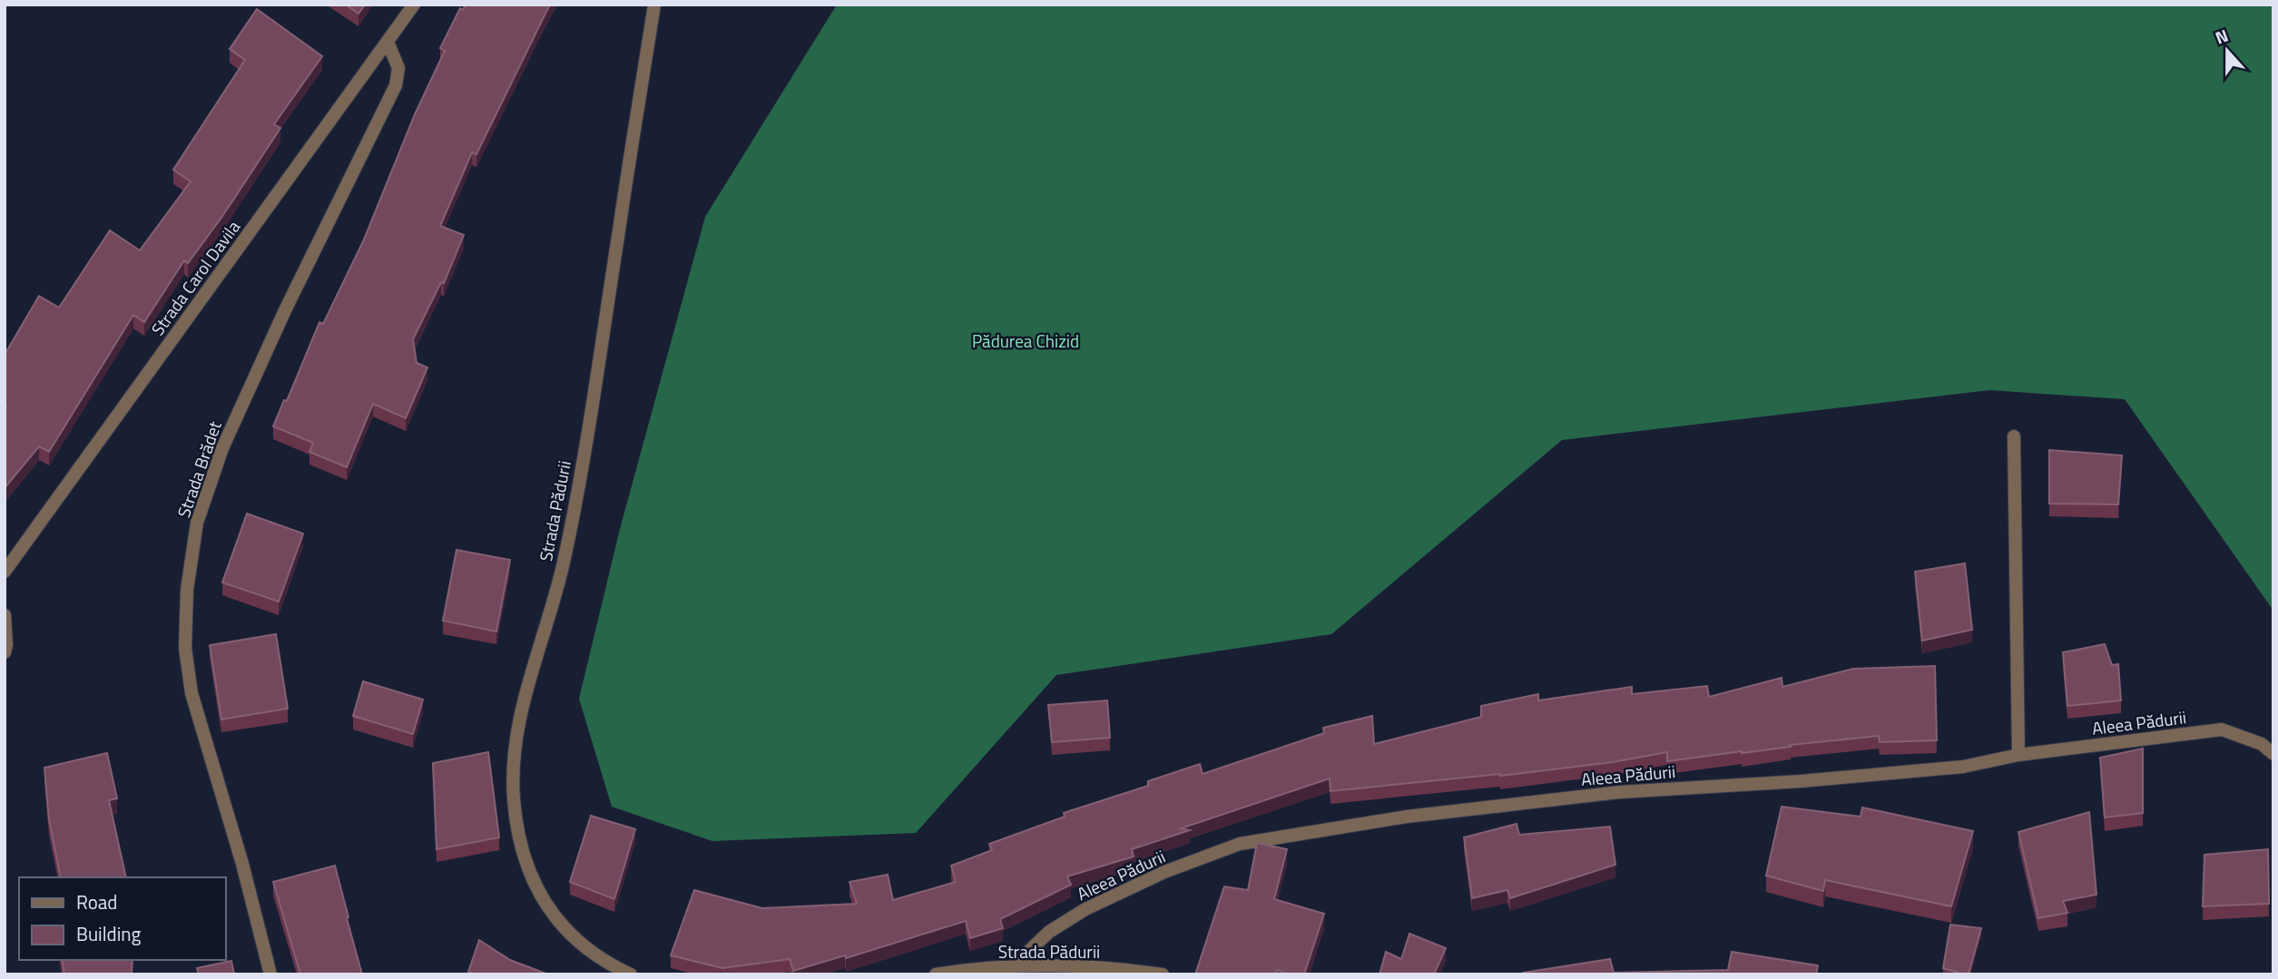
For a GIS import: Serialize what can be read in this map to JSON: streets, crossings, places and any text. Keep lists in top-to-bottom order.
{
  "streets": {
    "street": [
      "Strada Carol Davila",
      "Strada Brădet",
      "Strada Pădurii",
      "Aleea Pădurii"
    ]
  },
  "crossings": [
    ["Strada Carol Davila", "Strada Brădet"],
    ["Strada Pădurii", "Aleea Pădurii"]
  ],
  "parks": ["Pădurea Chizid"],
  "legend": ["Road", "Building"],
  "north": "top"
}
